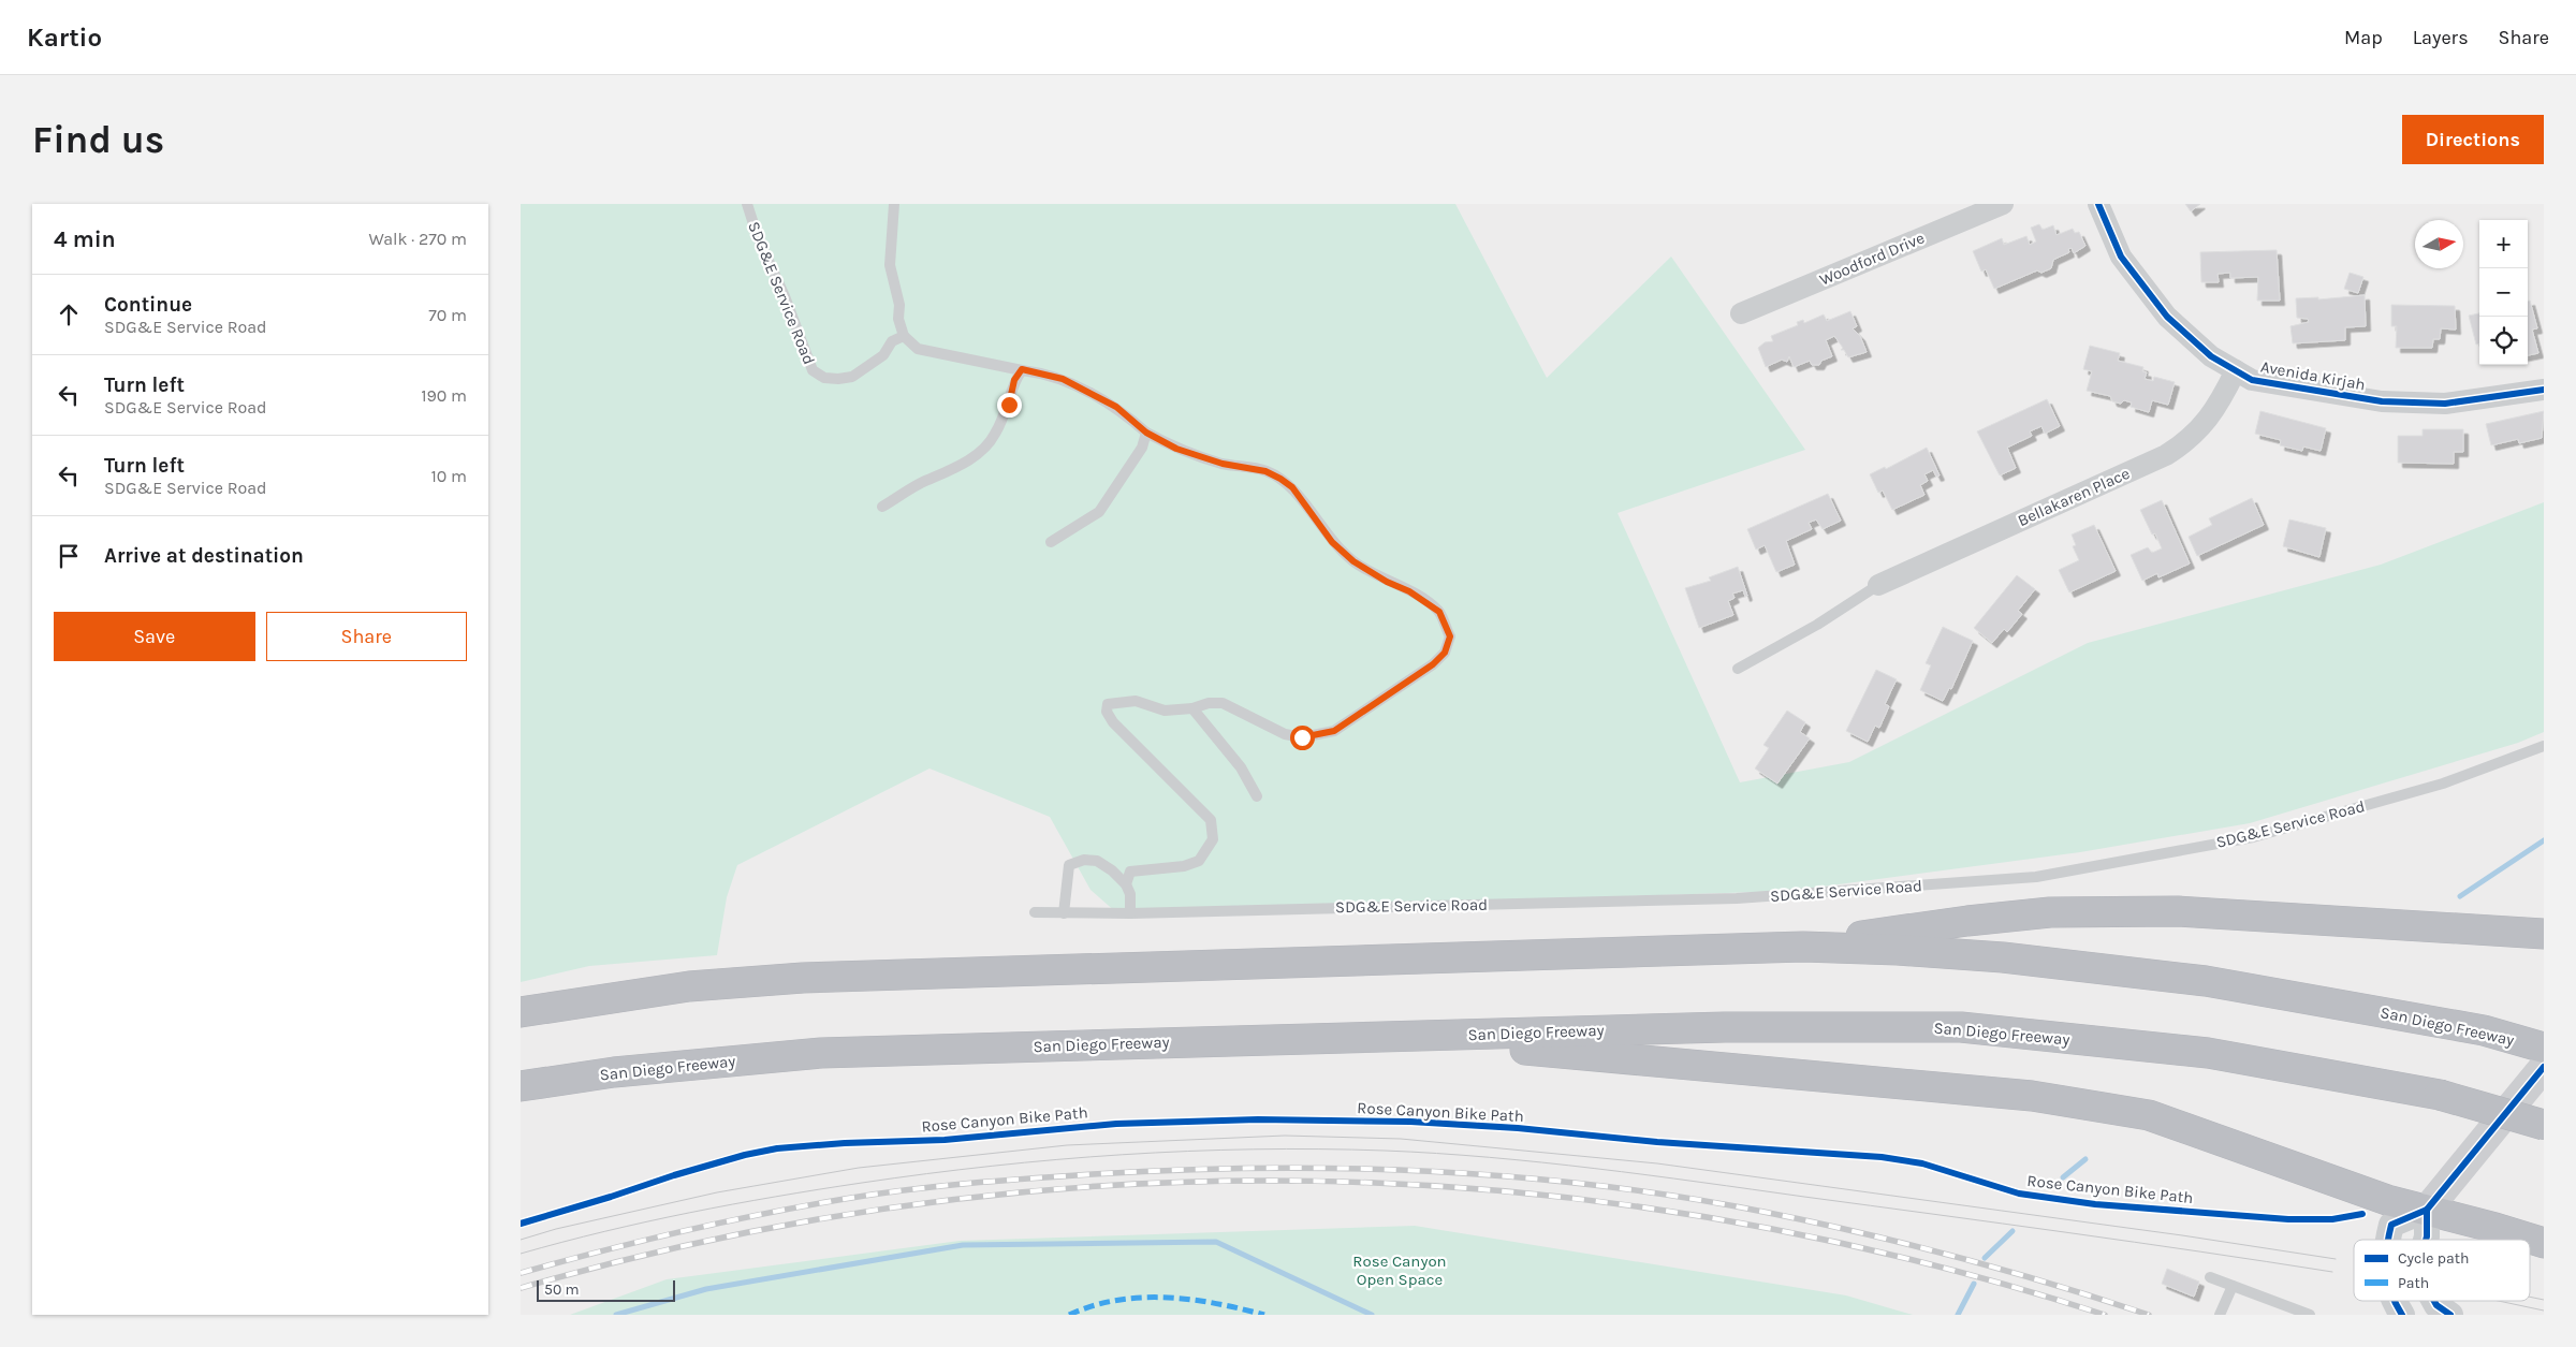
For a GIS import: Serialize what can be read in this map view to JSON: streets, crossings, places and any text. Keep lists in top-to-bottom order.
{
  "streets": {
    "highway": ["San Diego Freeway"],
    "street": ["Woodford Drive", "Avenida Kirjah", "Bellakaren Place"],
    "lane": ["SDG&E Service Road"],
    "cycle path": ["Rose Canyon Bike Path"]
  },
  "crossings": [
    ["Avenida Kirjah", "Bellakaren Place"]
  ],
  "parks": ["Rose Canyon Open Space"],
  "legend": ["Cycle path", "Path"],
  "scale_bar": "50 m",
  "north": "right",
  "page": {
    "header": "Kartio",
    "nav": ["Map", "Layers", "Share"],
    "buttons": [
      "Directions",
      ["Save", "Share"]
    ],
    "title": "Find us",
    "heading": ["4 min", "Walk · 270 m"],
    "map_buttons": ["+", "−"],
    "list": [
      ["Continue", "SDG&E Service Road", "70 m"],
      ["Turn left", "SDG&E Service Road", "190 m"],
      ["Turn left", "SDG&E Service Road", "10 m"],
      "Arrive at destination"
    ],
    "scale": "50 m"
  }
}
